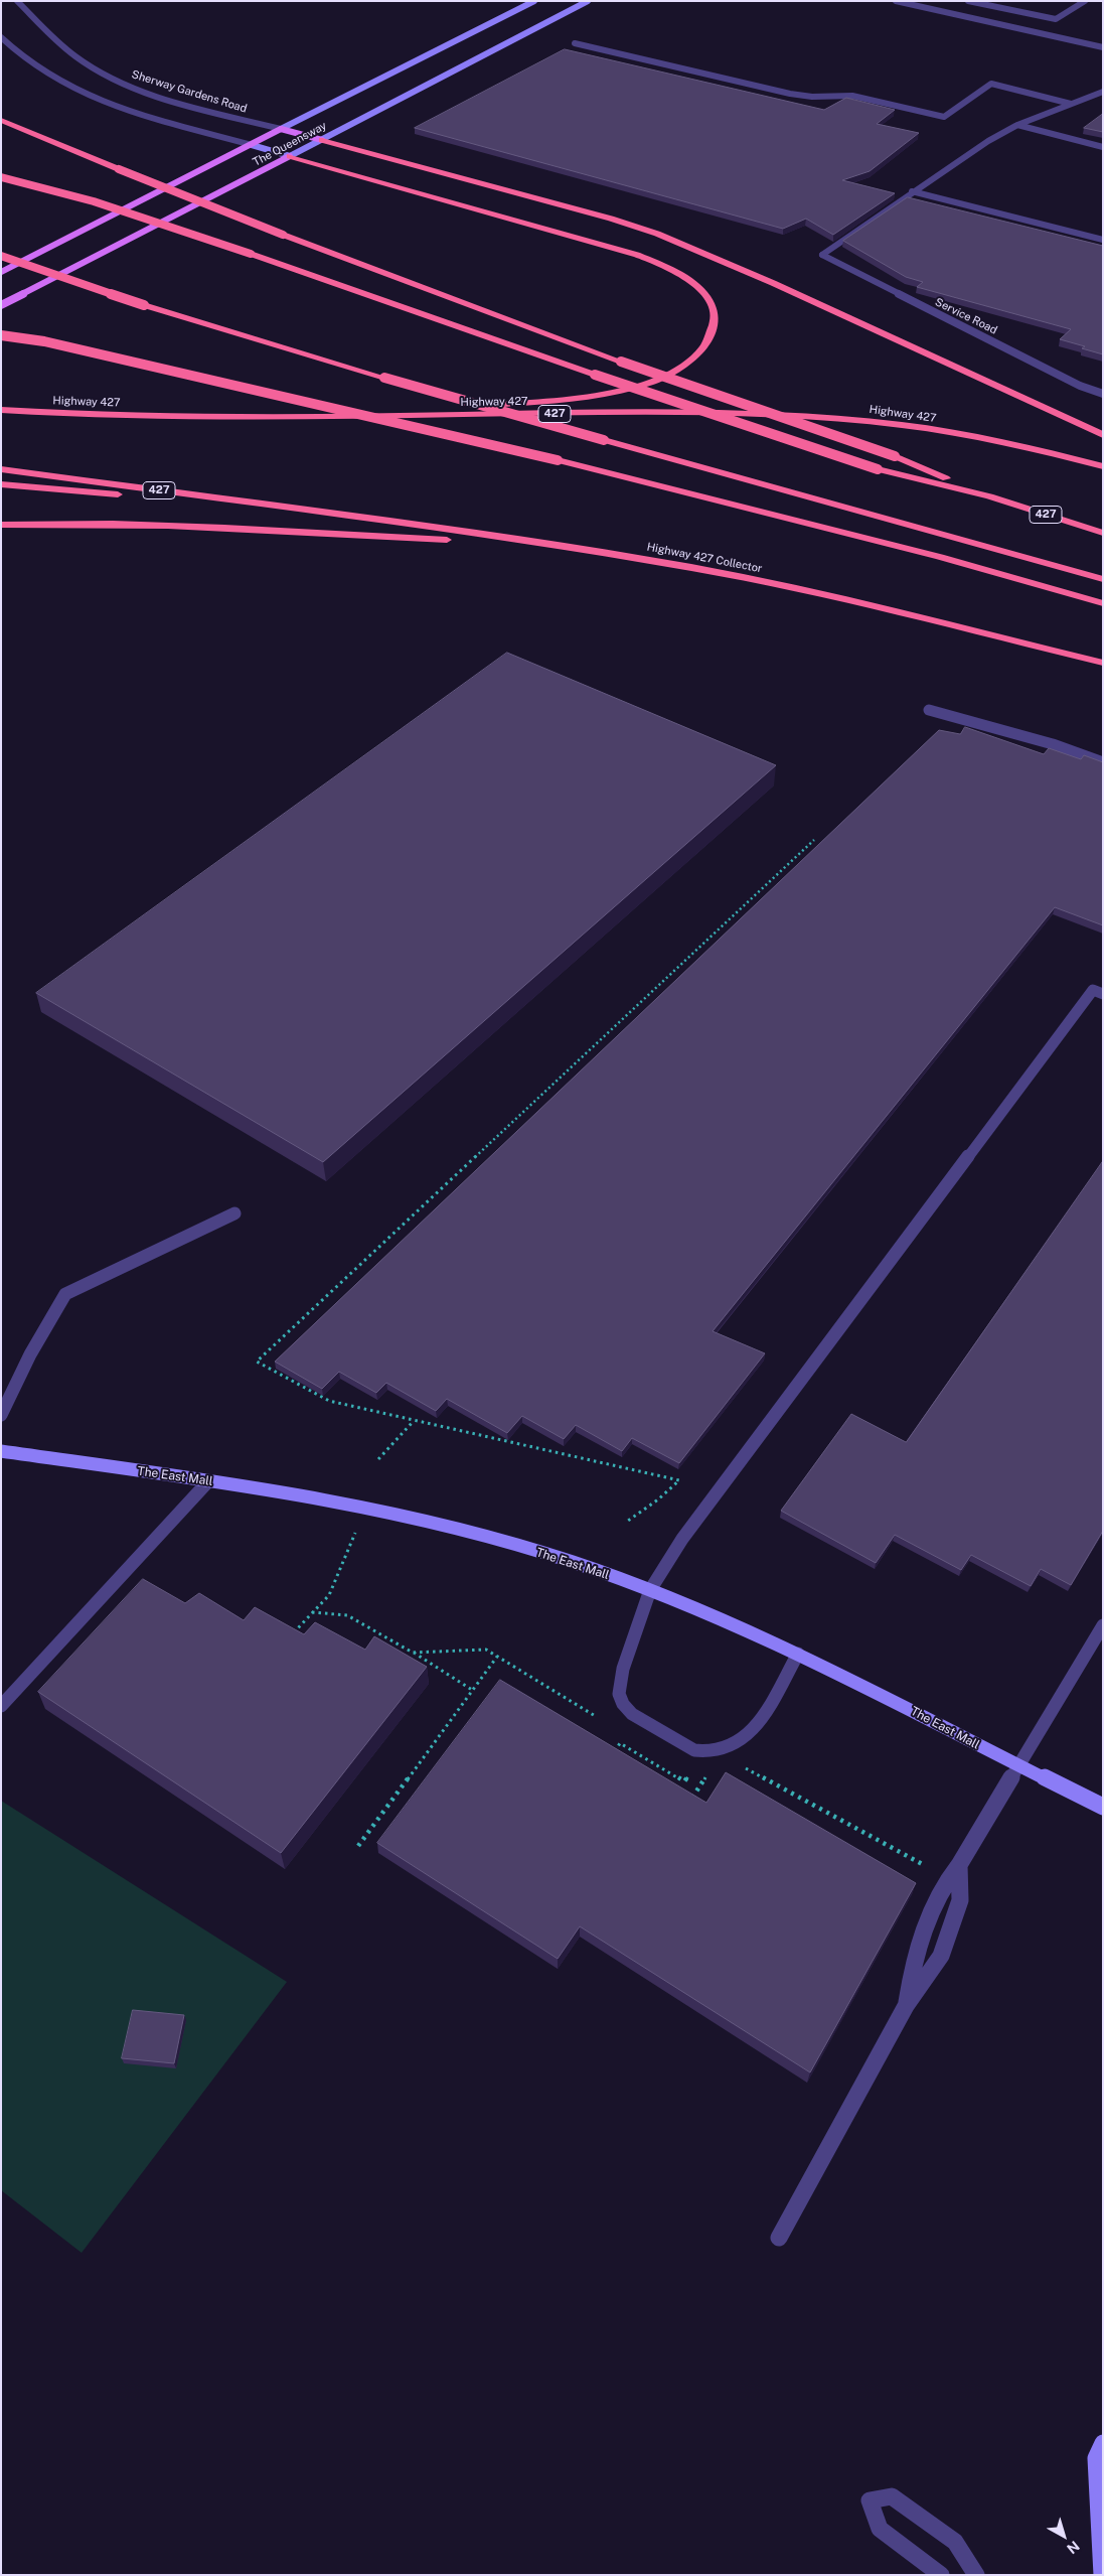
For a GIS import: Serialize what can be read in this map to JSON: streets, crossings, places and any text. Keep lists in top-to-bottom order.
{
  "streets": {
    "highway": ["Highway 427", "427", "Highway 427 Collector"],
    "main road": ["Sherway Gardens Road", "The Queensway", "The East Mall"],
    "street": ["Service Road"]
  },
  "crossings": [
    ["Sherway Gardens Road", "The Queensway"],
    ["427", "Highway 427 Collector"]
  ],
  "north": "bottom right"
}
